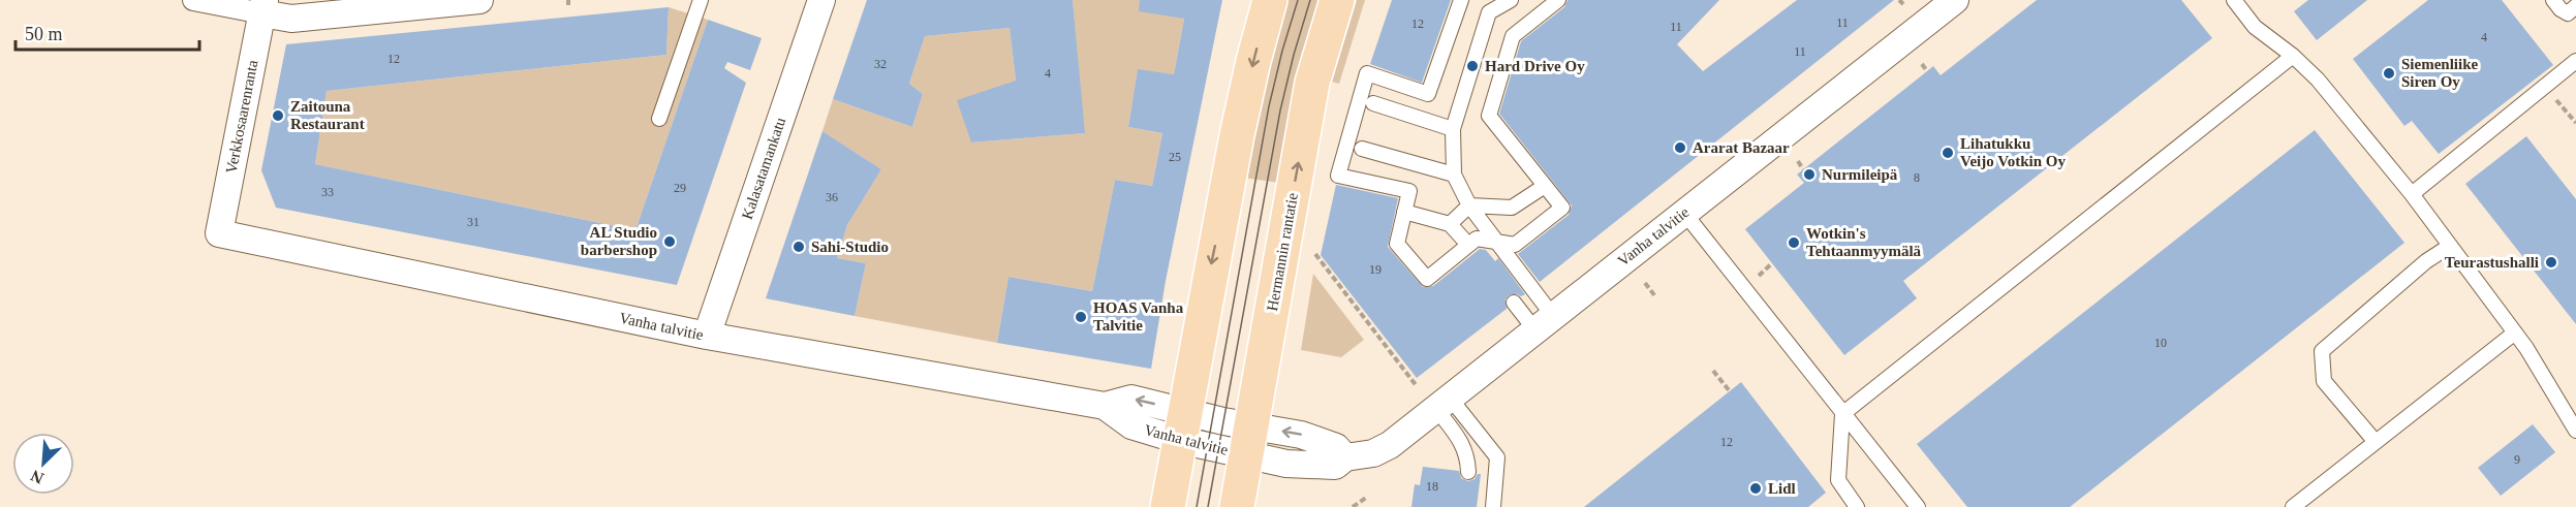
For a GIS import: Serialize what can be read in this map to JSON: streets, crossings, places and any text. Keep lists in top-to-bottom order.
{
  "streets": {
    "main road": ["Hermannin rantatie"],
    "street": ["Verkkosaarenranta", "Kalasatamankatu", "Vanha talvitie"]
  },
  "crossings": [
    ["Verkkosaarenranta", "Vanha talvitie"],
    ["Kalasatamankatu", "Vanha talvitie"],
    ["Vanha talvitie", "Hermannin rantatie"]
  ],
  "places": [
    "Hard Drive Oy",
    "Siemenliike Siren Oy",
    "Zaitouna Restaurant",
    "Ararat Bazaar",
    "Lihatukku Veijo Votkin Oy",
    "Nurmileipä",
    "AL Studio barbershop",
    "Wotkin's Tehtaanmyymälä",
    "Sahi-Studio",
    "Teurastushalli",
    "HOAS Vanha Talvitie",
    "Lidl"
  ],
  "house_numbers": [
    "11",
    "12",
    "11",
    "4",
    "11",
    "12",
    "32",
    "4",
    "25",
    "8",
    "29",
    "33",
    "36",
    "31",
    "19",
    "10",
    "12",
    "9",
    "18"
  ],
  "scale_bar": "50 m",
  "north": "bottom left"
}
